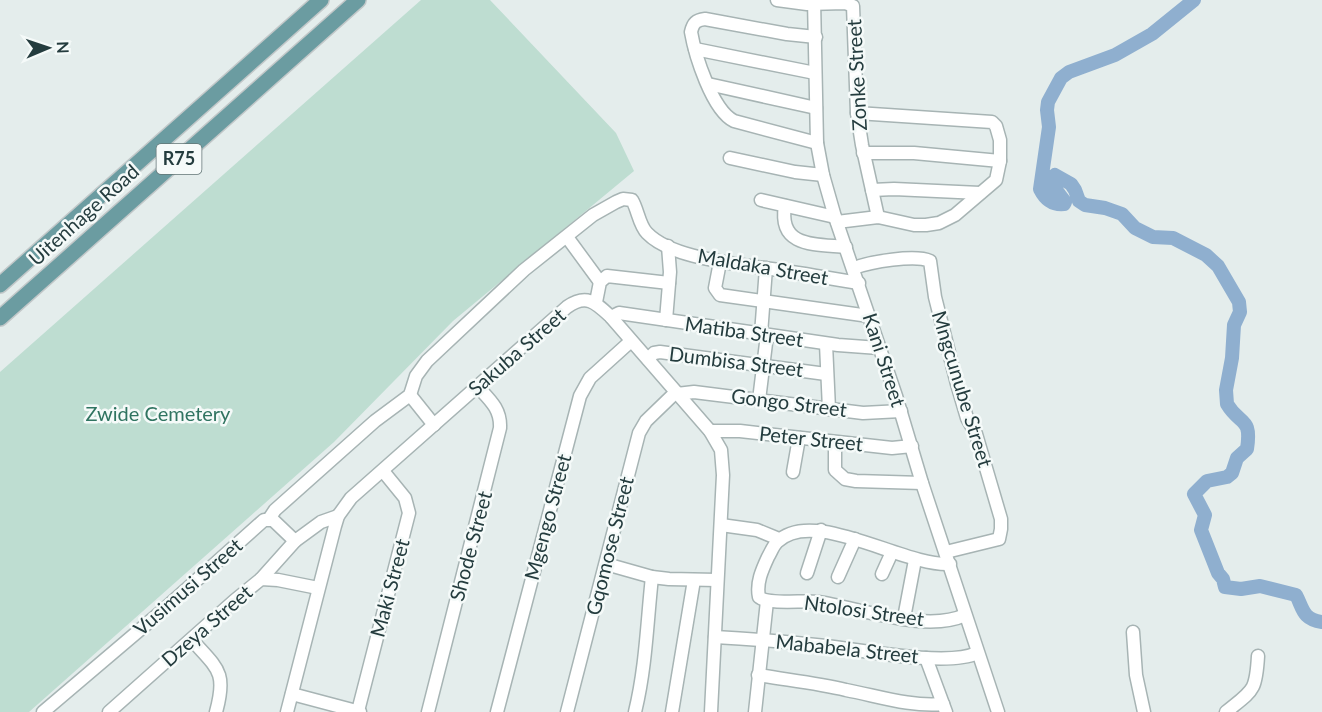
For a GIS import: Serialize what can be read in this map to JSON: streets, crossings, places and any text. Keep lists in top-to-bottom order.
{
  "streets": {
    "main road": ["R75", "Uitenhage Road"],
    "street": [
      "Zonke Street",
      "Maldaka Street",
      "Matiba Street",
      "Sakuba Street",
      "Kani Street",
      "Dumbisa Street",
      "Mngcunube Street",
      "Gongo Street",
      "Peter Street",
      "Mgengo Street",
      "Shode Street",
      "Gqomose Street",
      "Vusimusi Street",
      "Maki Street",
      "Ntolosi Street",
      "Dzeya Street",
      "Mababela Street"
    ]
  },
  "crossings": [
    ["Zonke Street", "Kani Street"],
    ["Maldaka Street", "Kani Street"],
    ["Matiba Street", "Kani Street"],
    ["Matiba Street", "Dumbisa Street"],
    ["Sakuba Street", "Shode Street"],
    ["Sakuba Street", "Maki Street"],
    ["Sakuba Street", "Dzeya Street"],
    ["Kani Street", "Mngcunube Street"],
    ["Kani Street", "Gongo Street"],
    ["Kani Street", "Peter Street"],
    ["Kani Street", "Ntolosi Street"],
    ["Kani Street", "Mababela Street"],
    ["Dumbisa Street", "Gongo Street"],
    ["Gongo Street", "Gqomose Street"]
  ],
  "parks": ["Zwide Cemetery"],
  "north": "right"
}
